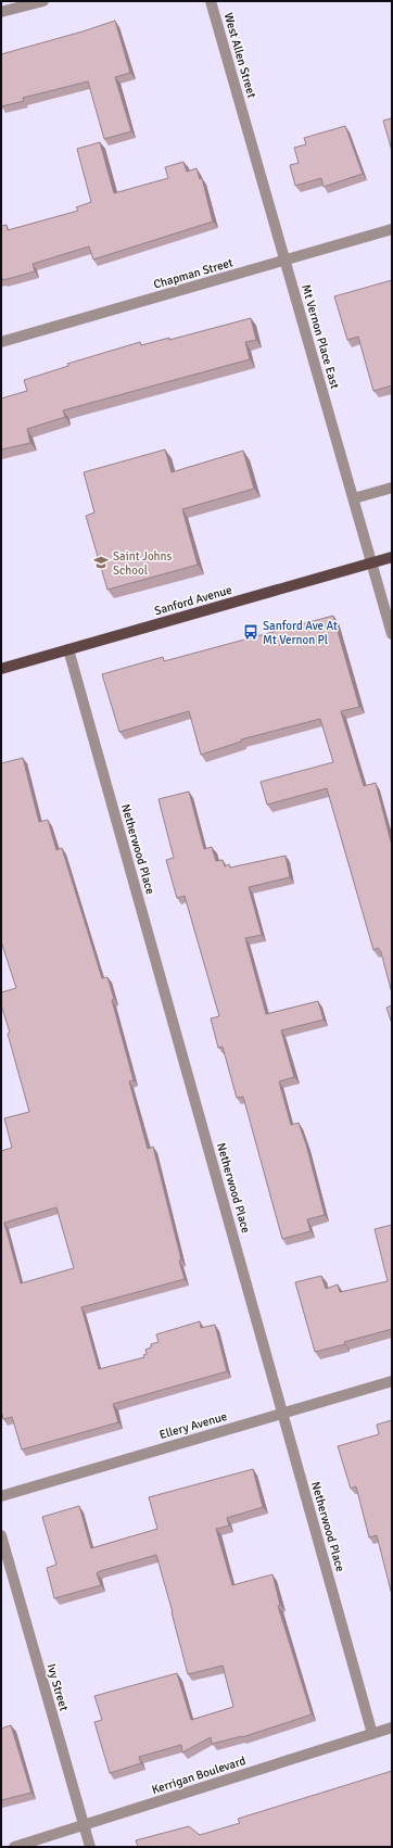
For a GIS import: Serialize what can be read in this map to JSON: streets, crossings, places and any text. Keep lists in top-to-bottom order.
{
  "streets": {
    "main road": ["Sanford Avenue"],
    "street": [
      "West Allen Street",
      "Chapman Street",
      "Mt Vernon Place East",
      "Netherwood Place",
      "Ellery Avenue",
      "Ivy Street",
      "Kerrigan Boulevard"
    ]
  },
  "crossings": [
    ["West Allen Street", "Mt Vernon Place East"],
    ["Chapman Street", "Mt Vernon Place East"],
    ["Mt Vernon Place East", "Sanford Avenue"],
    ["Sanford Avenue", "Netherwood Place"],
    ["Netherwood Place", "Ellery Avenue"],
    ["Netherwood Place", "Kerrigan Boulevard"],
    ["Ivy Street", "Kerrigan Boulevard"]
  ],
  "places": {
    "school or university": ["Saint Johns School"],
    "bus stop": ["Sanford Ave At Mt Vernon Pl"]
  }
}
